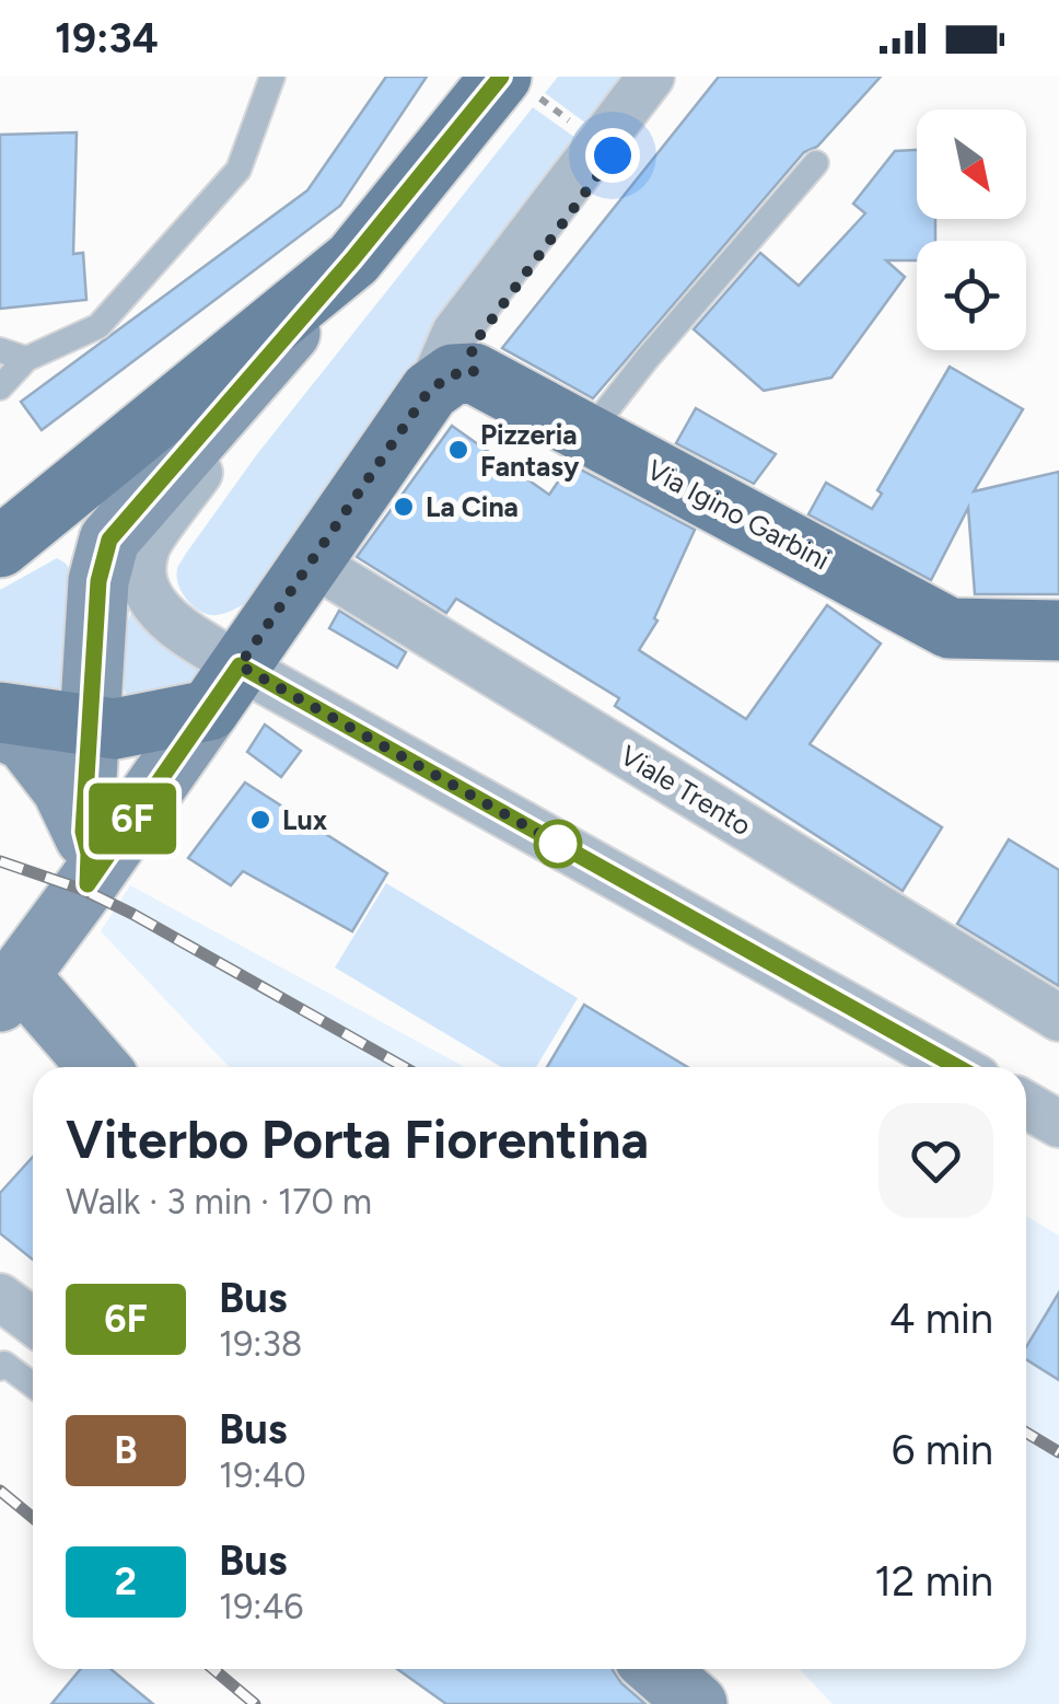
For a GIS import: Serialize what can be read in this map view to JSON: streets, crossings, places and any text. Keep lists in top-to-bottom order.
{
  "streets": {
    "main road": ["Via Igino Garbini"],
    "street": ["Viale Trento"]
  },
  "places": ["Pizzeria Fantasy", "La Cina", "Lux"],
  "lines": ["bus line 6F"],
  "north": "bottom right",
  "page": {
    "status": "19:34",
    "on_map": "6F",
    "heading": ["Viterbo Porta Fiorentina", "Walk · 3 min · 170 m"],
    "list": [
      {
        "mark": "6F",
        "name": "Bus",
        "note": "19:38",
        "value": "4 min"
      },
      {
        "mark": "B",
        "name": "Bus",
        "note": "19:40",
        "value": "6 min"
      },
      {
        "mark": "2",
        "name": "Bus",
        "note": "19:46",
        "value": "12 min"
      }
    ]
  }
}
